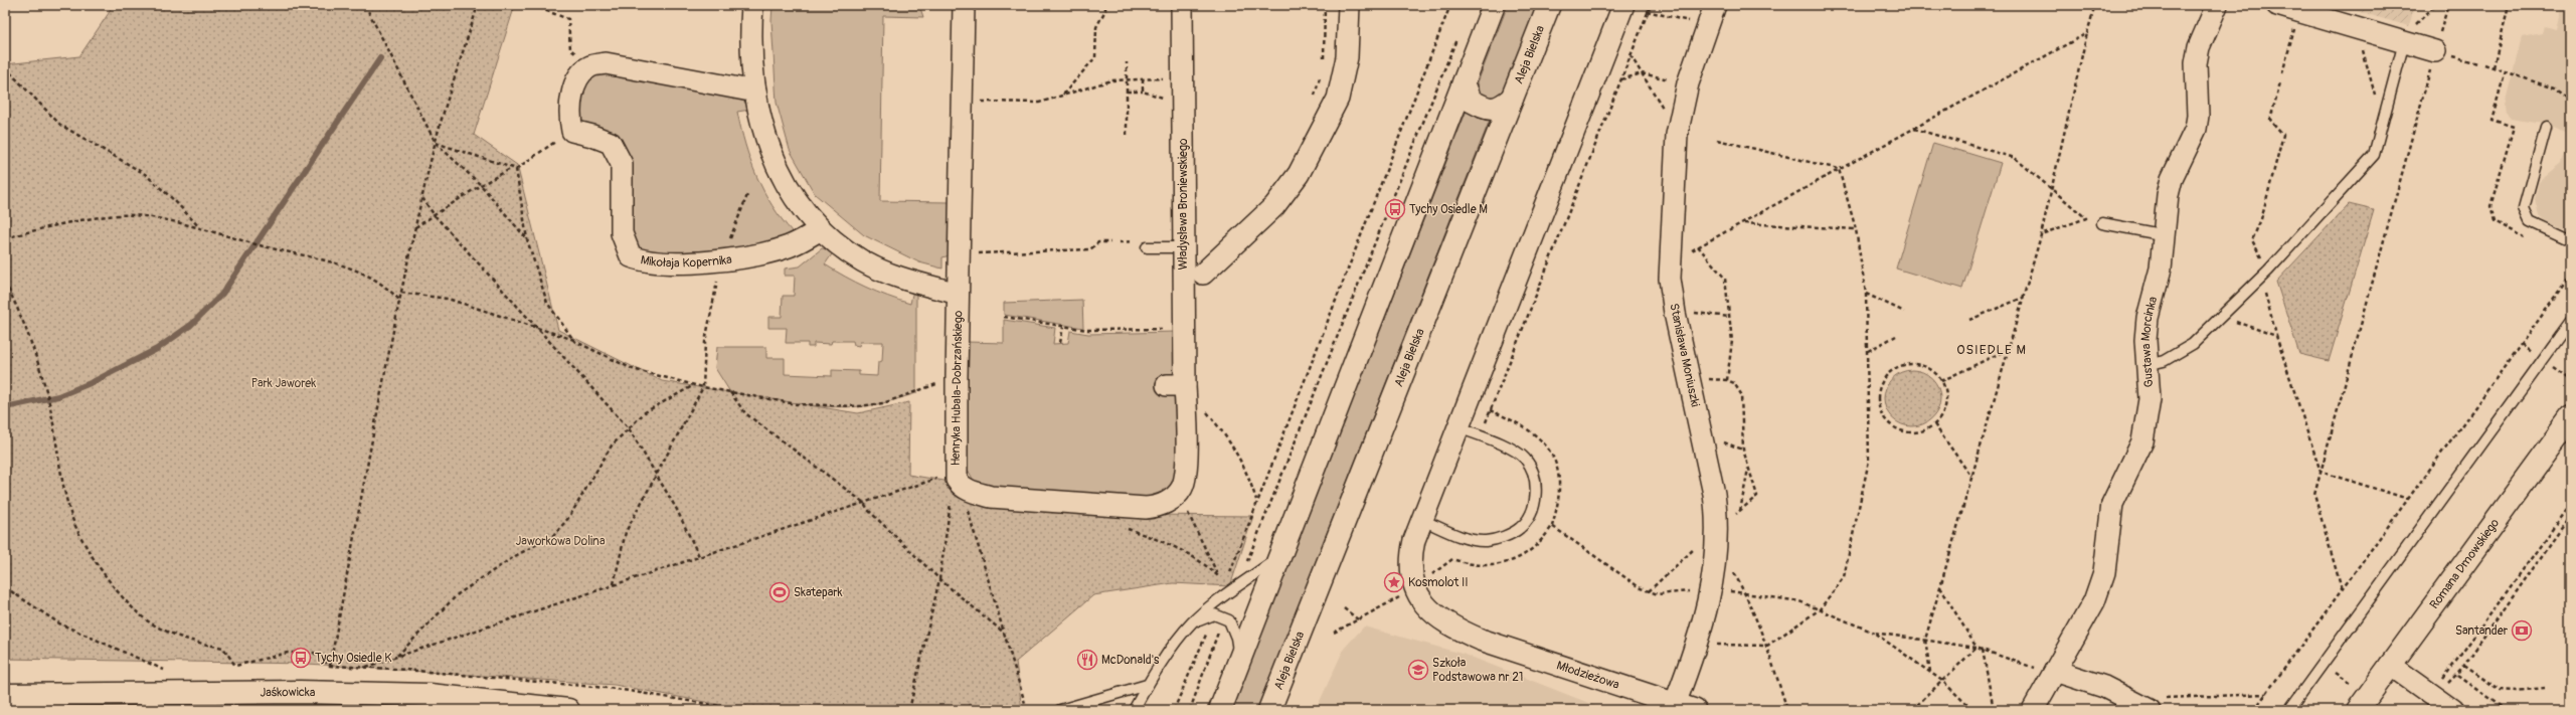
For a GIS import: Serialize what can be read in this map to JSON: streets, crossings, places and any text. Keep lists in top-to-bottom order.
{
  "streets": {
    "main road": ["Aleja Bielska", "Romana Dmowskiego", "Jaśkowicka"],
    "street": [
      "Władysława Broniewskiego",
      "Mikołaja Kopernika",
      "Gustawa Morcinka",
      "Stanisława Moniuszki",
      "Henryka Hubala-Dobrzańskiego",
      "Młodzieżowa"
    ]
  },
  "crossings": [
    ["Stanisława Moniuszki", "Młodzieżowa"]
  ],
  "districts": ["OSIEDLE M"],
  "parks": ["Park Jaworek", "Jaworkowa Dolina"],
  "places": {
    "bus stop": ["Tychy Osiedle M", "Tychy Osiedle K"],
    "place": ["Kosmolot II"],
    "sports": ["Skatepark"],
    "bank": ["Santander"],
    "restaurant": ["McDonald's"],
    "school or university": ["Szkoła Podstawowa nr 21"]
  }
}
